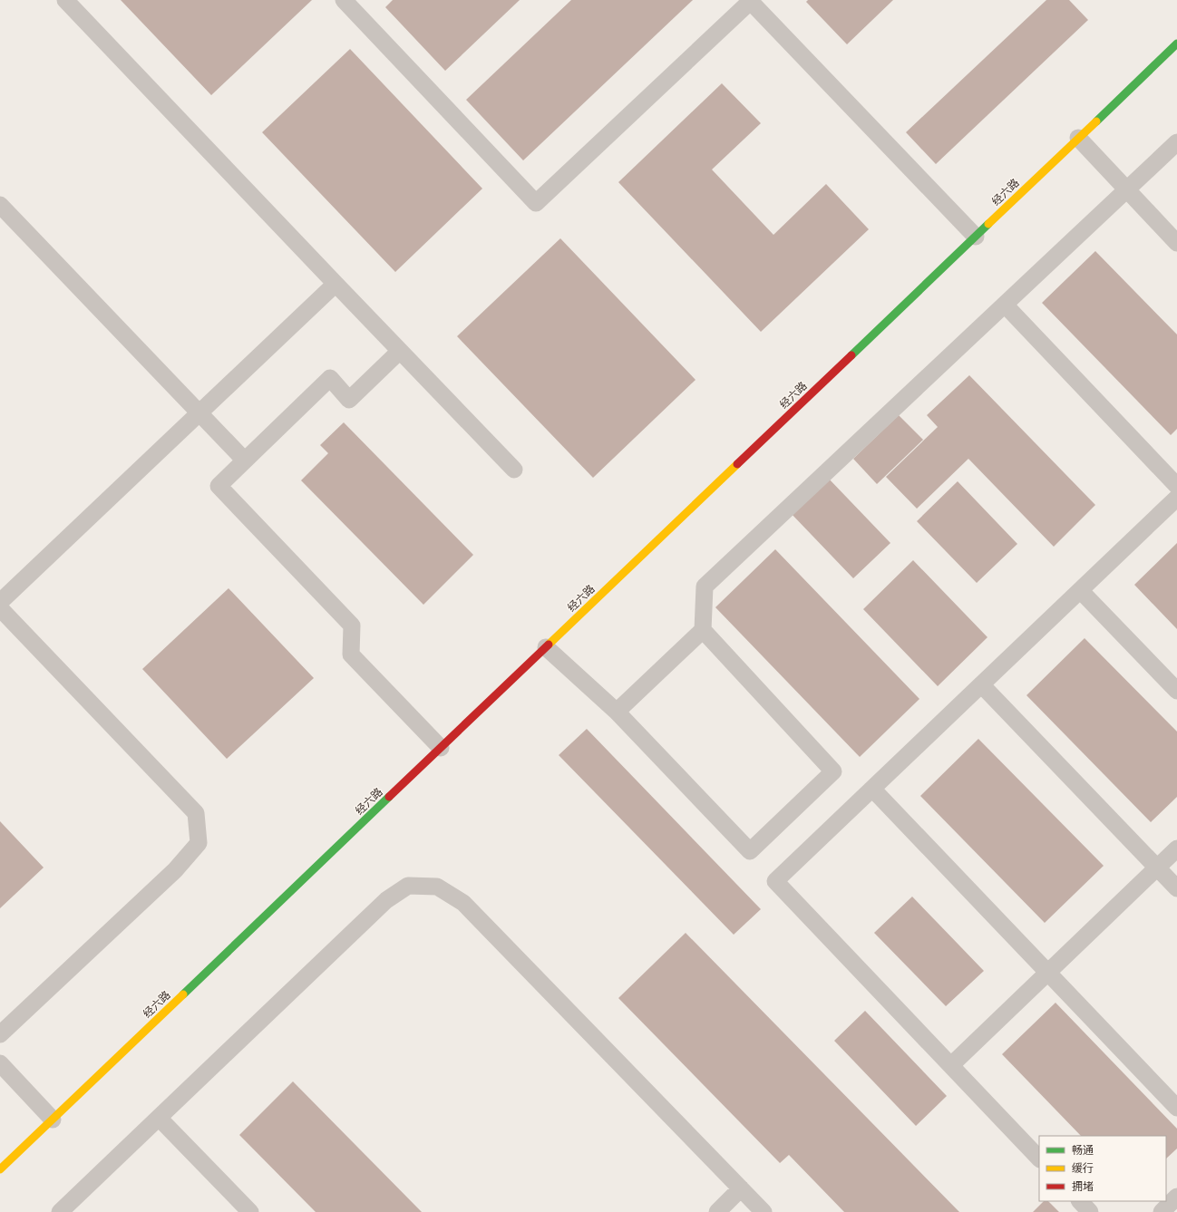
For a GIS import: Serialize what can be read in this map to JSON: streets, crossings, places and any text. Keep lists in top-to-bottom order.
{
  "streets": {
    "street": ["经六路"]
  },
  "legend": ["畅通", "缓行", "拥堵"]
}
